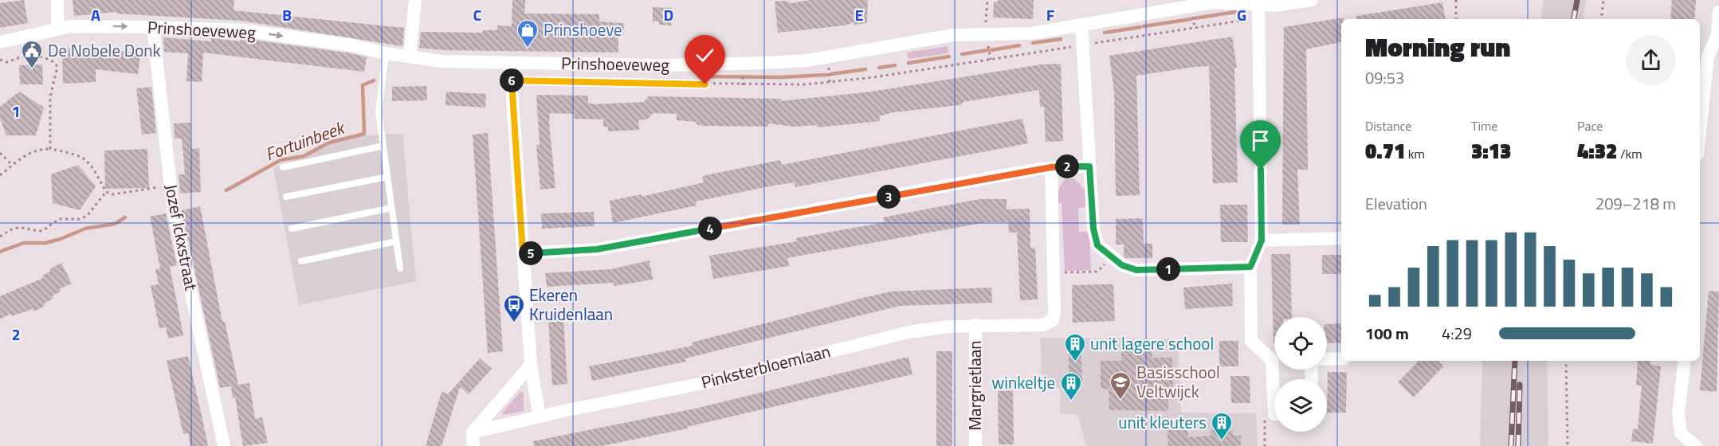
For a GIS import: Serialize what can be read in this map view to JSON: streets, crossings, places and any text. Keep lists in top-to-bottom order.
{
  "streets": {
    "street": [
      "Prinshoeveweg",
      "Jozef Ickxstraat",
      "Pinksterbloemlaan",
      "Margrietlaan"
    ]
  },
  "crossings": [
    ["Prinshoeveweg", "Jozef Ickxstraat"],
    ["Pinksterbloemlaan", "Margrietlaan"]
  ],
  "water": ["Fortuinbeek"],
  "places": {
    "shop": ["Prinshoeve"],
    "public building": ["De Nobele Donk"],
    "bus stop": ["Ekeren Kruidenlaan"],
    "building": ["unit lagere school", "winkeltje", "unit kleuters"],
    "school or university": ["Basisschool Veltwijck"]
  },
  "page": {
    "heading": ["Morning run", "09:53"],
    "pins": [
      "6",
      "2",
      "3",
      "4",
      "5",
      "1"
    ],
    "stats": [
      ["Distance", "0.71 km"],
      ["Time", "3:13"],
      ["Pace", "4:32 /km"]
    ],
    "chart": ["Elevation", "209–218 m"],
    "list": [
      {
        "name": "100 m",
        "note": "4:29"
      }
    ]
  },
  "grid": {
    "columns": [
      "A",
      "B",
      "C",
      "D",
      "E",
      "F",
      "G"
    ],
    "rows": ["1", "2"]
  }
}
